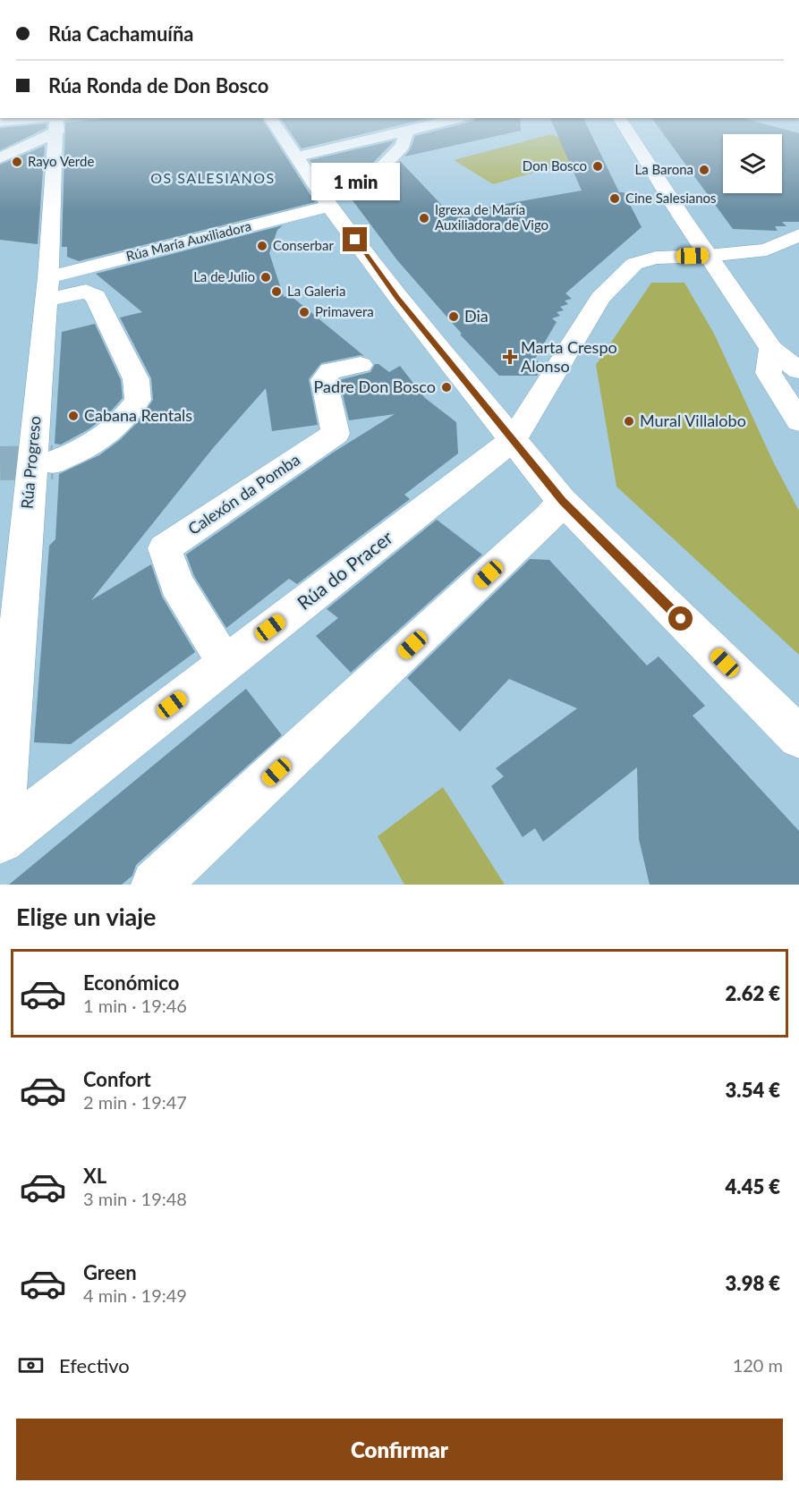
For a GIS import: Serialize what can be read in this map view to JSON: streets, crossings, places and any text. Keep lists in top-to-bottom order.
{
  "streets": {
    "street": [
      "Rúa María Auxiliadora",
      "Rúa Progreso",
      "Calexón da Pomba",
      "Rúa do Pracer"
    ]
  },
  "crossings": [
    ["Rúa María Auxiliadora", "Rúa Progreso"]
  ],
  "districts": ["OS SALESIANOS"],
  "places": {
    "other": [
      "Rayo Verde",
      "Don Bosco",
      "La Barona",
      "Cine Salesianos",
      "Igrexa de María Auxiliadora de Vigo",
      "Conserbar",
      "La de Julio",
      "La Galeria",
      "Primavera",
      "Dia",
      "Padre Don Bosco",
      "Cabana Rentals",
      "Mural Villalobo"
    ],
    "health": ["Marta Crespo Alonso"]
  },
  "page": {
    "banner": ["Rúa Cachamuíña", "Rúa Ronda de Don Bosco"],
    "bubble": "1 min",
    "heading": "Elige un viaje",
    "list": [
      {
        "name": "Económico",
        "note": "1 min · 19:46",
        "value": "2.62 €"
      },
      {
        "name": "Confort",
        "note": "2 min · 19:47",
        "value": "3.54 €"
      },
      {
        "name": "XL",
        "note": "3 min · 19:48",
        "value": "4.45 €"
      },
      {
        "name": "Green",
        "note": "4 min · 19:49",
        "value": "3.98 €"
      }
    ],
    "pay": ["Efectivo", "120 m"],
    "buttons": "Confirmar"
  }
}
